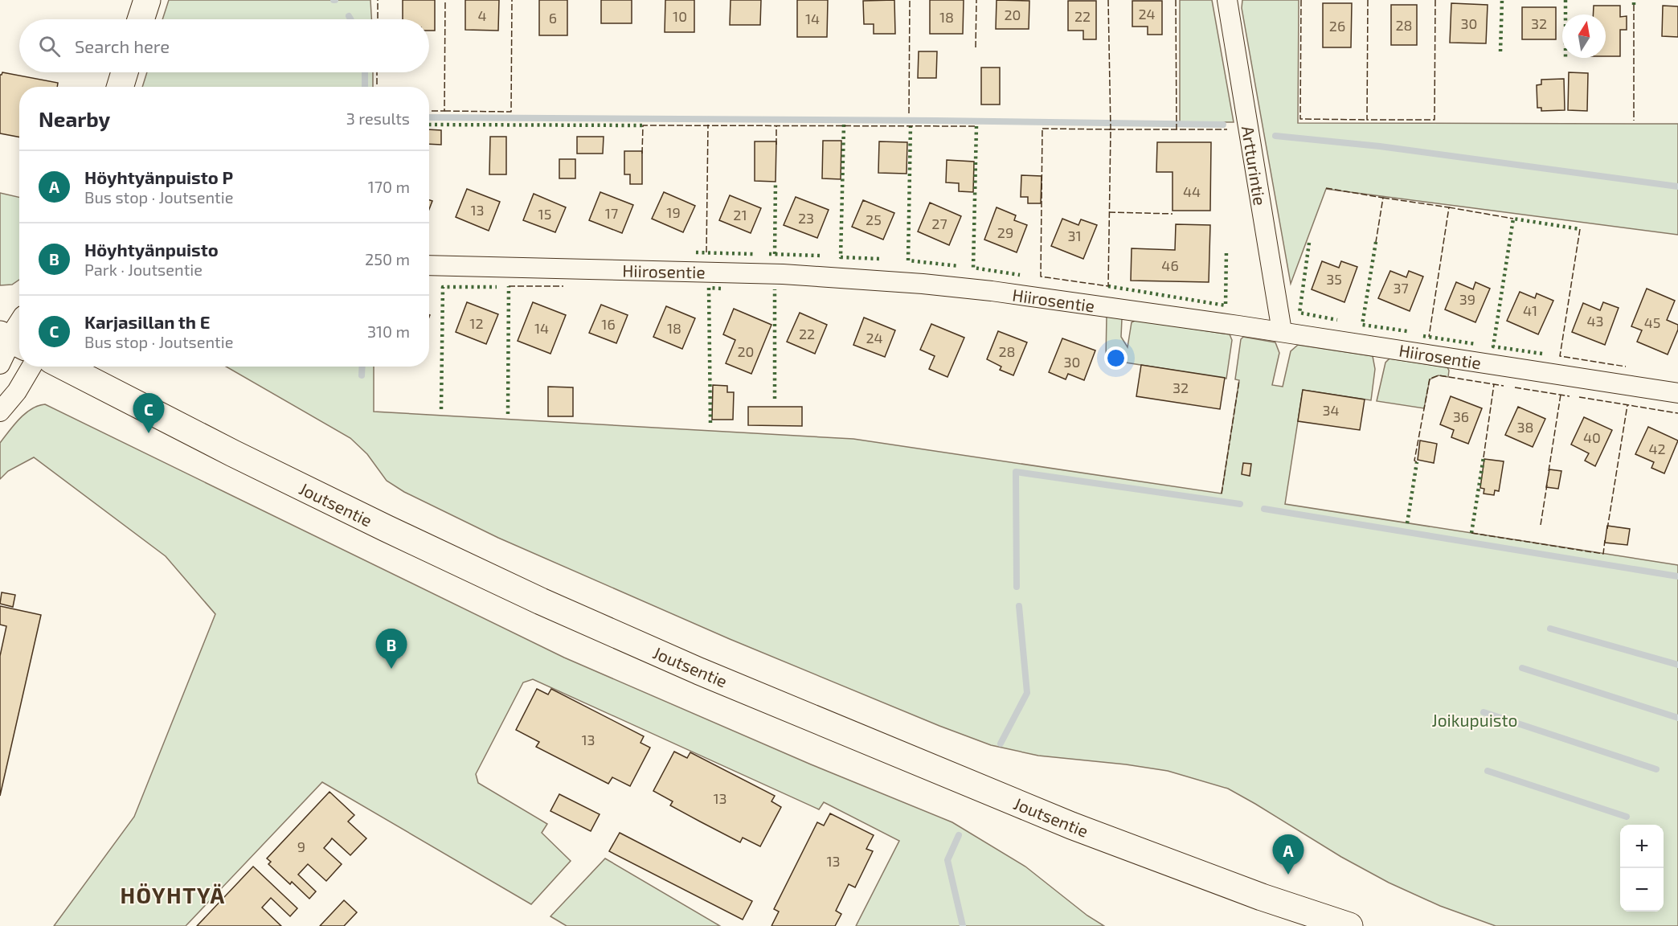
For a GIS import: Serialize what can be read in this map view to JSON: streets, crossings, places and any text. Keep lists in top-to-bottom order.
{
  "streets": {
    "main road": ["Joutsentie"],
    "street": ["Artturintie", "Hiirosentie"]
  },
  "crossings": [
    ["Artturintie", "Hiirosentie"]
  ],
  "districts": ["HÖYHTYÄ"],
  "parks": ["Joikupuisto"],
  "house_numbers": [
    "24",
    "20",
    "4",
    "10",
    "22",
    "18",
    "6",
    "14",
    "30",
    "32",
    "28",
    "26",
    "44",
    "13",
    "19",
    "17",
    "15",
    "21",
    "23",
    "25",
    "27",
    "29",
    "31",
    "46",
    "35",
    "37",
    "39",
    "41",
    "43",
    "45",
    "12",
    "16",
    "14",
    "18",
    "22",
    "24",
    "20",
    "28",
    "30",
    "32",
    "34",
    "36",
    "38",
    "40",
    "42",
    "13",
    "13",
    "9",
    "13"
  ],
  "north": "top",
  "page": {
    "search": "Search here",
    "heading": ["Nearby", "3 results"],
    "list": [
      {
        "mark": "A",
        "name": "Höyhtyänpuisto P",
        "note": "Bus stop · Joutsentie",
        "value": "170 m"
      },
      {
        "mark": "B",
        "name": "Höyhtyänpuisto",
        "note": "Park · Joutsentie",
        "value": "250 m"
      },
      {
        "mark": "C",
        "name": "Karjasillan th E",
        "note": "Bus stop · Joutsentie",
        "value": "310 m"
      }
    ],
    "pins": ["C", "B", "A"],
    "map_buttons": ["+", "−"]
  }
}
